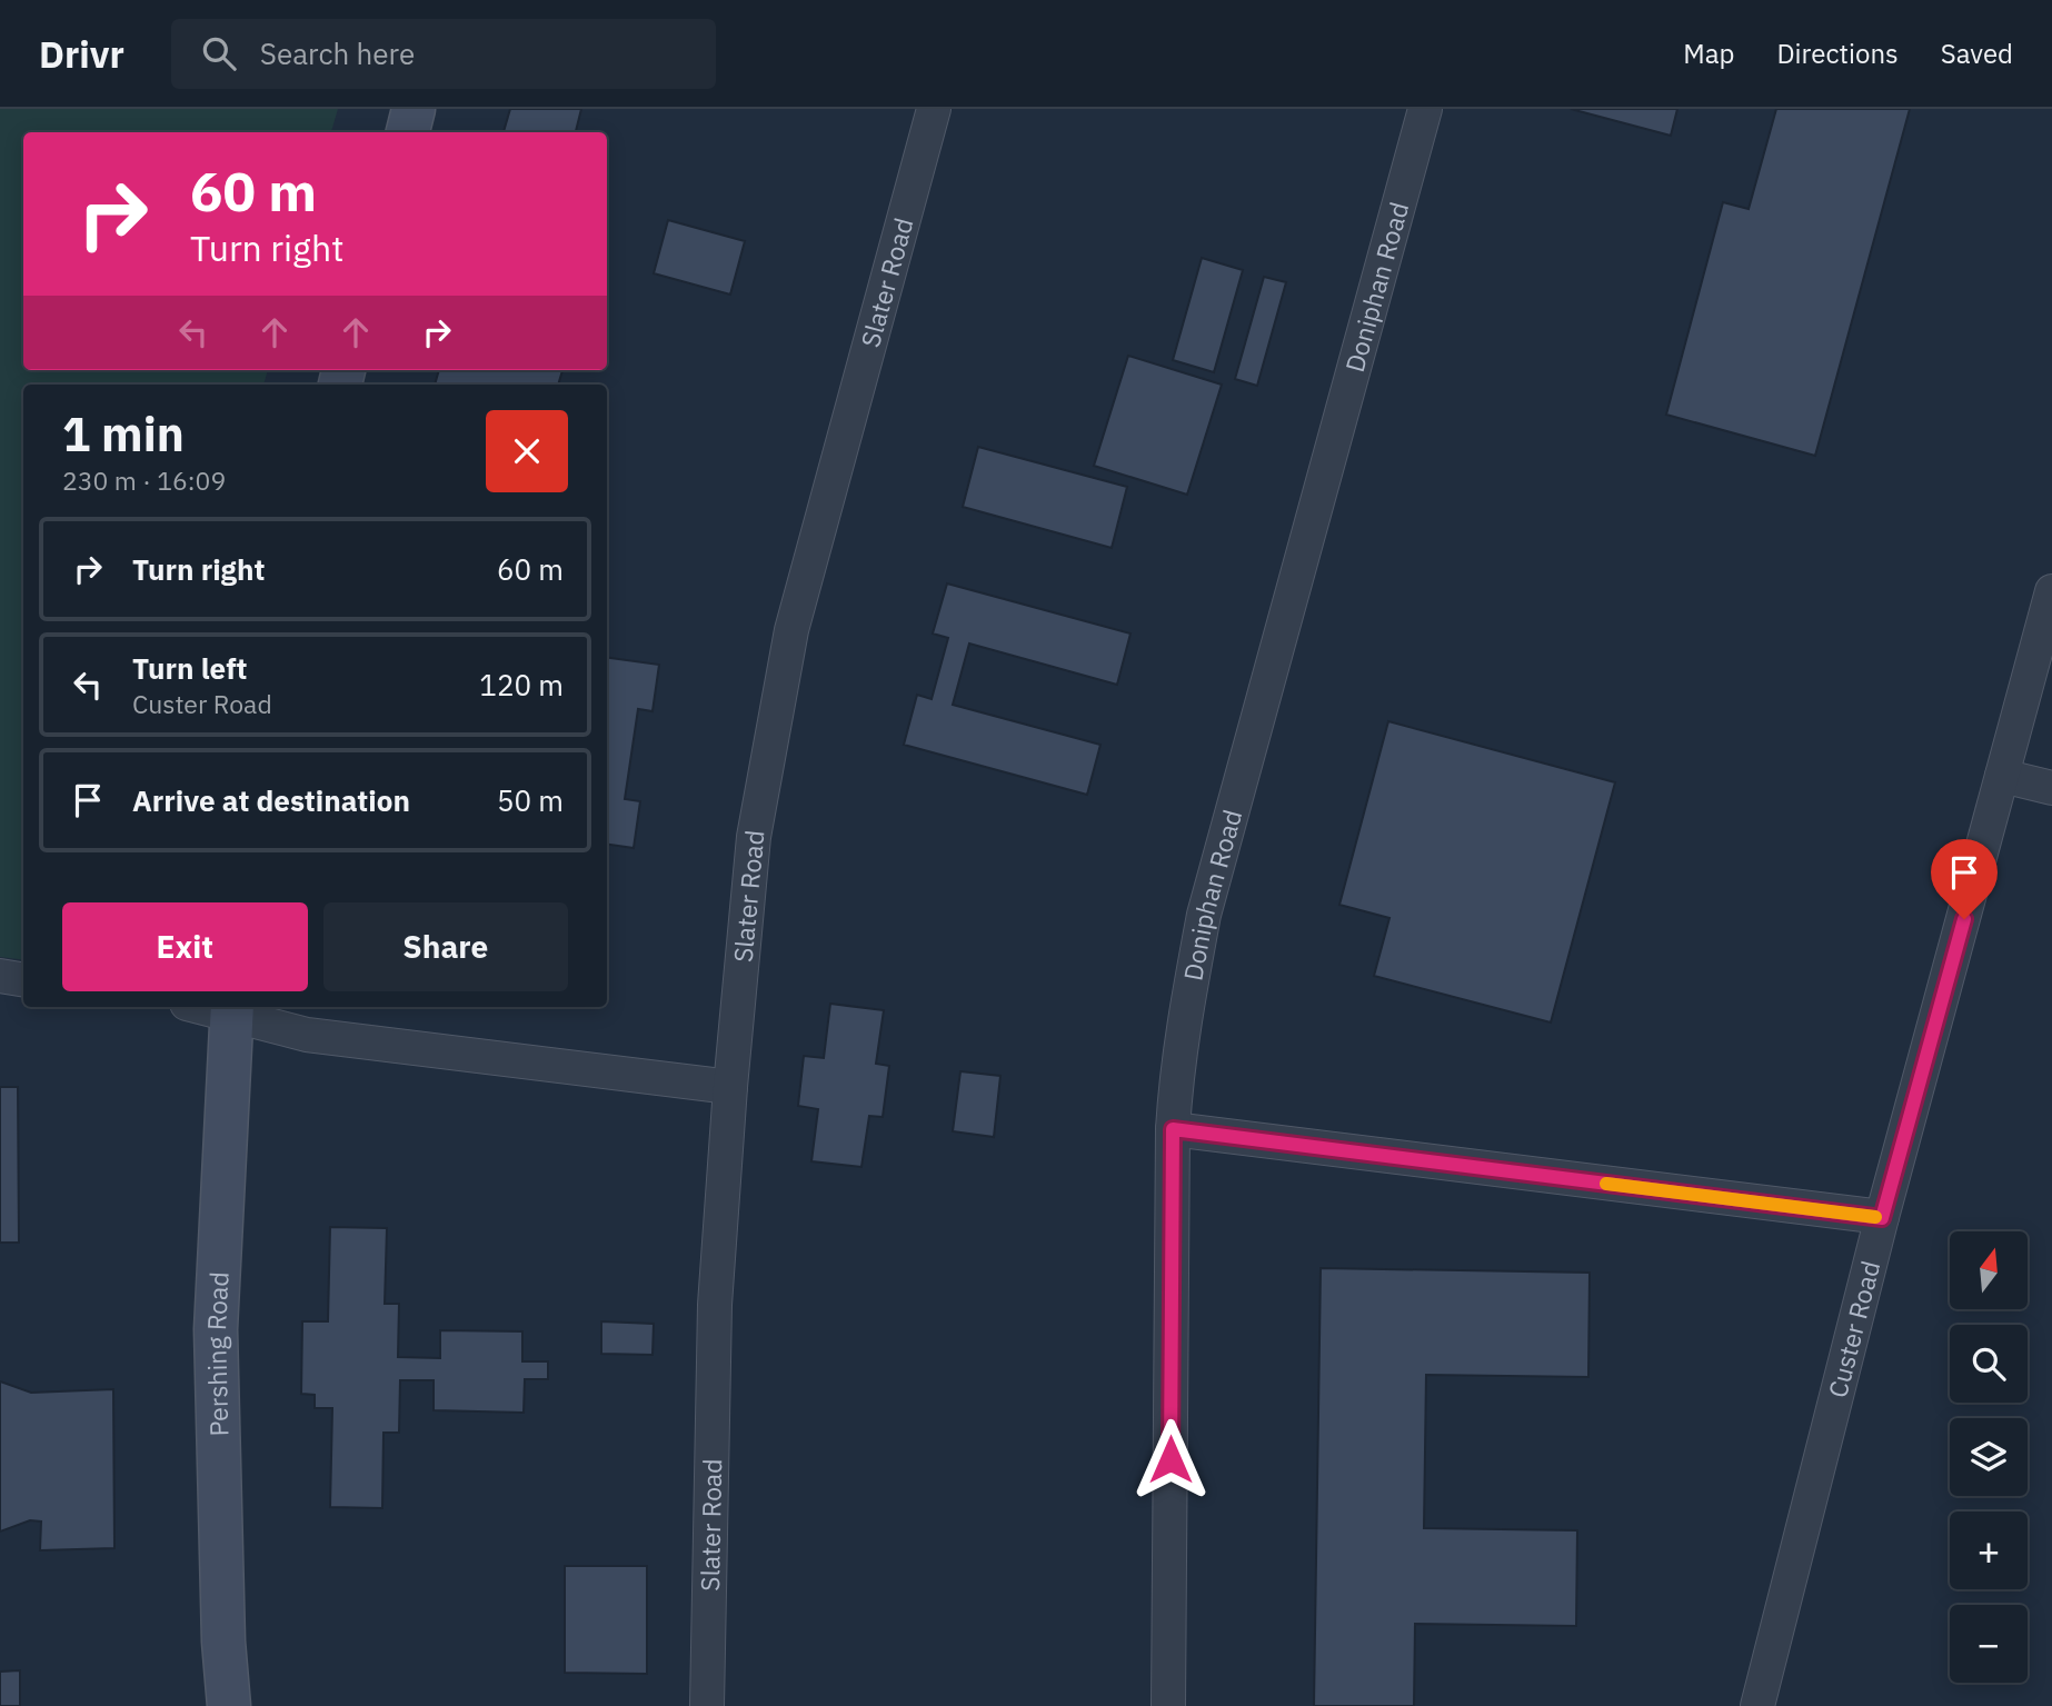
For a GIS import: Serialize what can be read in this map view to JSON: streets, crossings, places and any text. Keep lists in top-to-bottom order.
{
  "streets": {
    "street": [
      "Slater Road",
      "Doniphan Road",
      "Custer Road",
      "Pershing Road"
    ]
  },
  "north": "top",
  "page": {
    "header": "Drivr",
    "search": "Search here",
    "nav": ["Map", "Directions", "Saved"],
    "turn": ["60 m", "Turn right"],
    "heading": ["1 min", "230 m · 16:09"],
    "list": [
      {
        "name": "Turn right",
        "value": "60 m"
      },
      {
        "name": "Turn left",
        "note": "Custer Road",
        "value": "120 m"
      },
      {
        "name": "Arrive at destination",
        "value": "50 m"
      }
    ],
    "buttons": ["Exit", "Share"],
    "map_buttons": ["+", "−"]
  }
}
